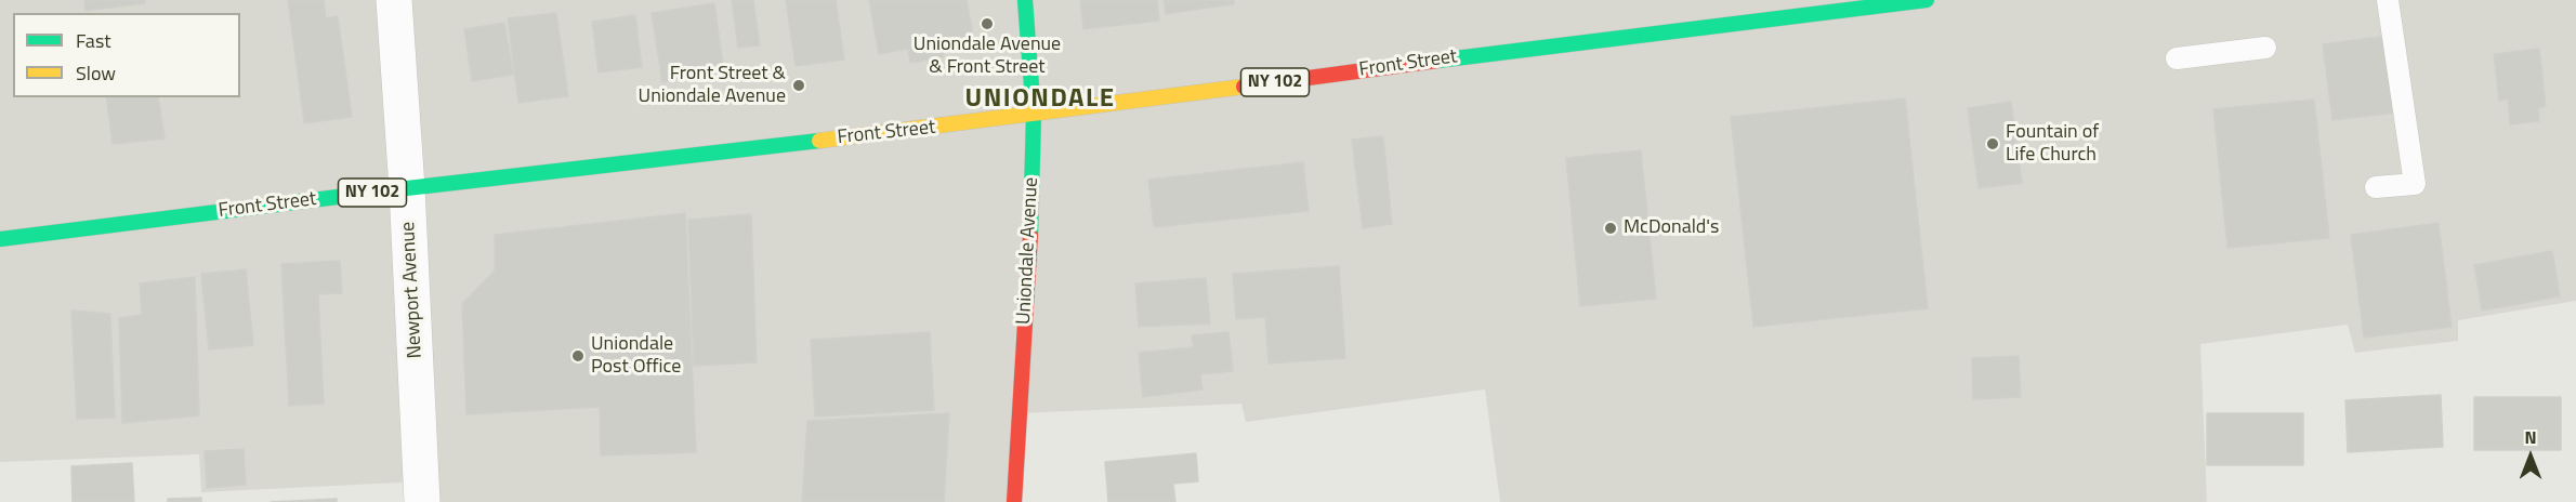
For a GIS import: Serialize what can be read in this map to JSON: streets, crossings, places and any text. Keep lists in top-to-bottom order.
{
  "streets": {
    "main road": ["Front Street", "NY 102", "Uniondale Avenue"],
    "street": ["Newport Avenue"]
  },
  "crossings": [
    ["Front Street", "Uniondale Avenue"],
    ["Front Street", "Newport Avenue"]
  ],
  "districts": ["UNIONDALE"],
  "places": [
    "Uniondale Avenue & Front Street",
    "Front Street & Uniondale Avenue",
    "Fountain of Life Church",
    "McDonald's",
    "Uniondale Post Office"
  ],
  "legend": ["Fast", "Slow"],
  "north": "top"
}
